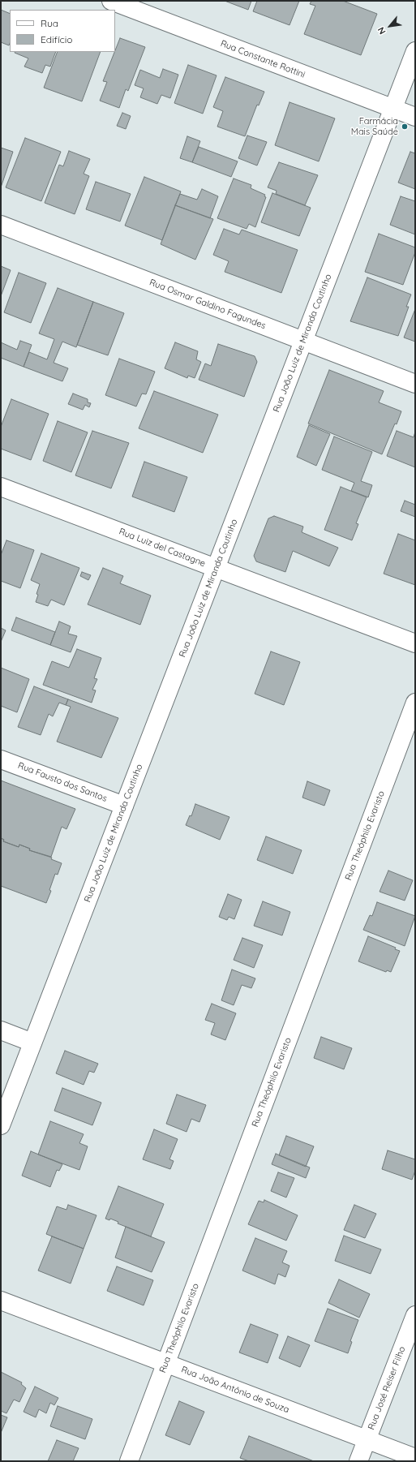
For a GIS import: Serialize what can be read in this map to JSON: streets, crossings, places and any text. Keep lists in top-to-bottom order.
{
  "streets": {
    "street": [
      "Rua Constante Rottini",
      "Rua Osmar Galdino Fagundes",
      "Rua João Luiz de Miranda Coutinho",
      "Rua Luiz del Castagne",
      "Rua Fausto dos Santos",
      "Rua Theóphilo Evaristo",
      "Rua José Reiser Filho",
      "Rua João Antônio de Souza"
    ]
  },
  "crossings": [
    ["Rua Constante Rottini", "Rua João Luiz de Miranda Coutinho"],
    ["Rua Osmar Galdino Fagundes", "Rua João Luiz de Miranda Coutinho"],
    ["Rua João Luiz de Miranda Coutinho", "Rua Luiz del Castagne"],
    ["Rua João Luiz de Miranda Coutinho", "Rua Fausto dos Santos"],
    ["Rua Theóphilo Evaristo", "Rua João Antônio de Souza"],
    ["Rua José Reiser Filho", "Rua João Antônio de Souza"]
  ],
  "places": ["Farmácia Mais Saúde"],
  "legend": ["Rua", "Edifício"],
  "north": "bottom left"
}
